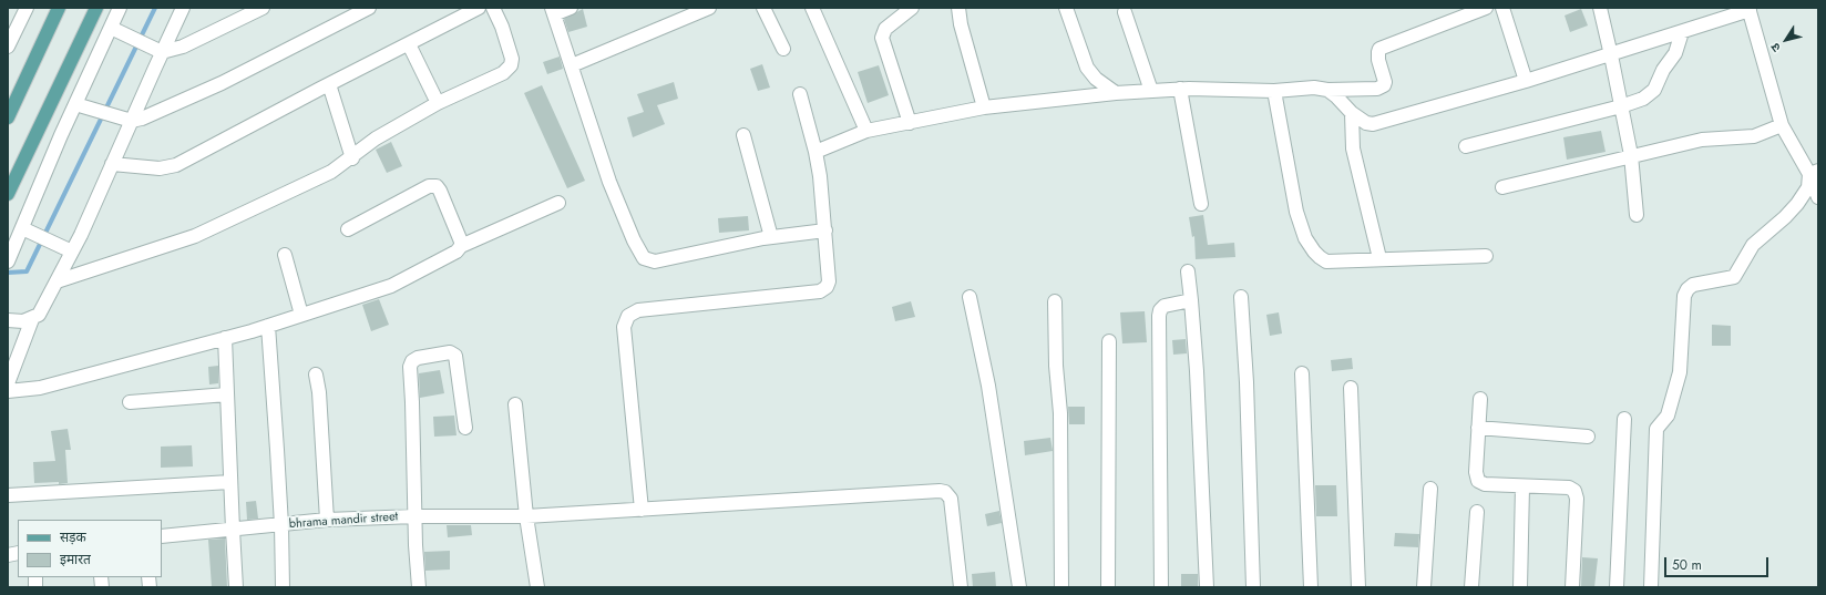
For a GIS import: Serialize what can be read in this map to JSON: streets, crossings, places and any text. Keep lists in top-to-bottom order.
{
  "streets": {
    "street": ["bhrama mandir street"]
  },
  "legend": ["सड़क", "इमारत"],
  "scale_bar": "50 m",
  "north": "bottom left"
}
